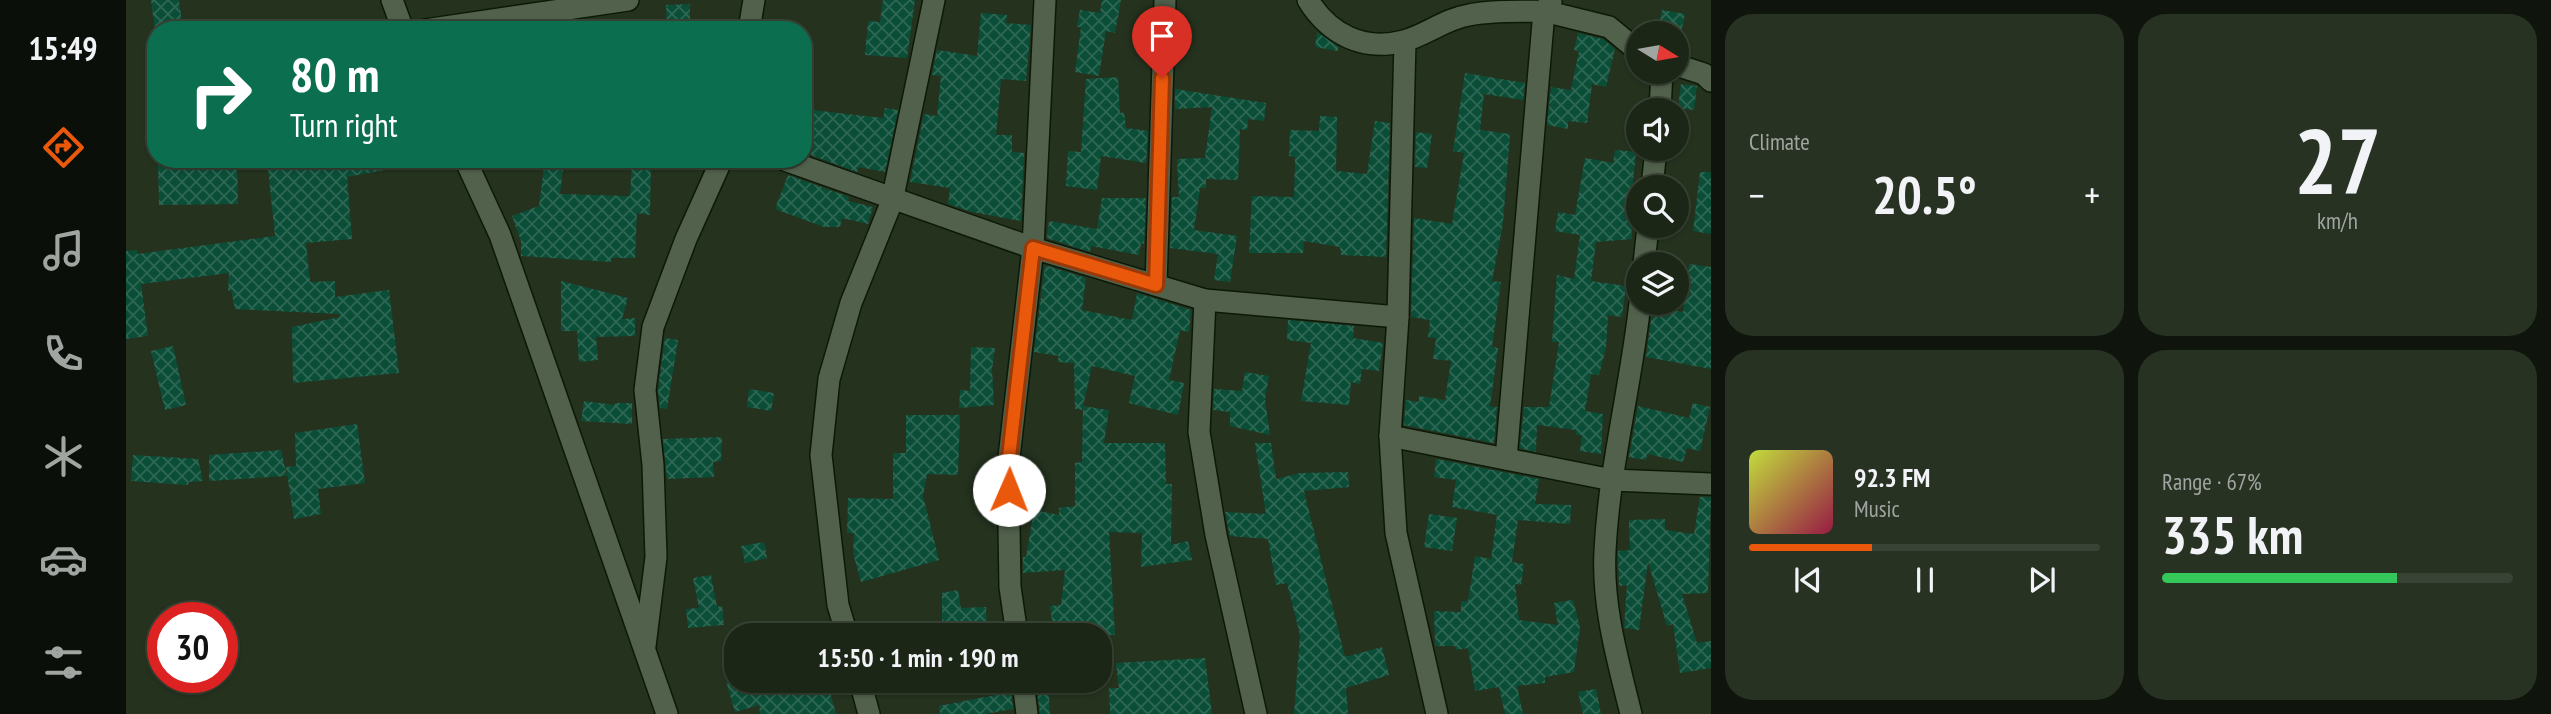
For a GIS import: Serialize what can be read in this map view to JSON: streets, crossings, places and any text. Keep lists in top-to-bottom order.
{
  "north": "right",
  "page": {
    "tabs": "15:49",
    "tile": [
      "Climate",
      ["27", "km/h"],
      ["Range · 67%", "335 km"]
    ],
    "turn": ["80 m", "Turn right"],
    "heat": ["−", "20.5°", "+"],
    "song": ["92.3 FM", "Music"],
    "limit": "30",
    "trip": "15:50 · 1 min · 190 m"
  }
}
